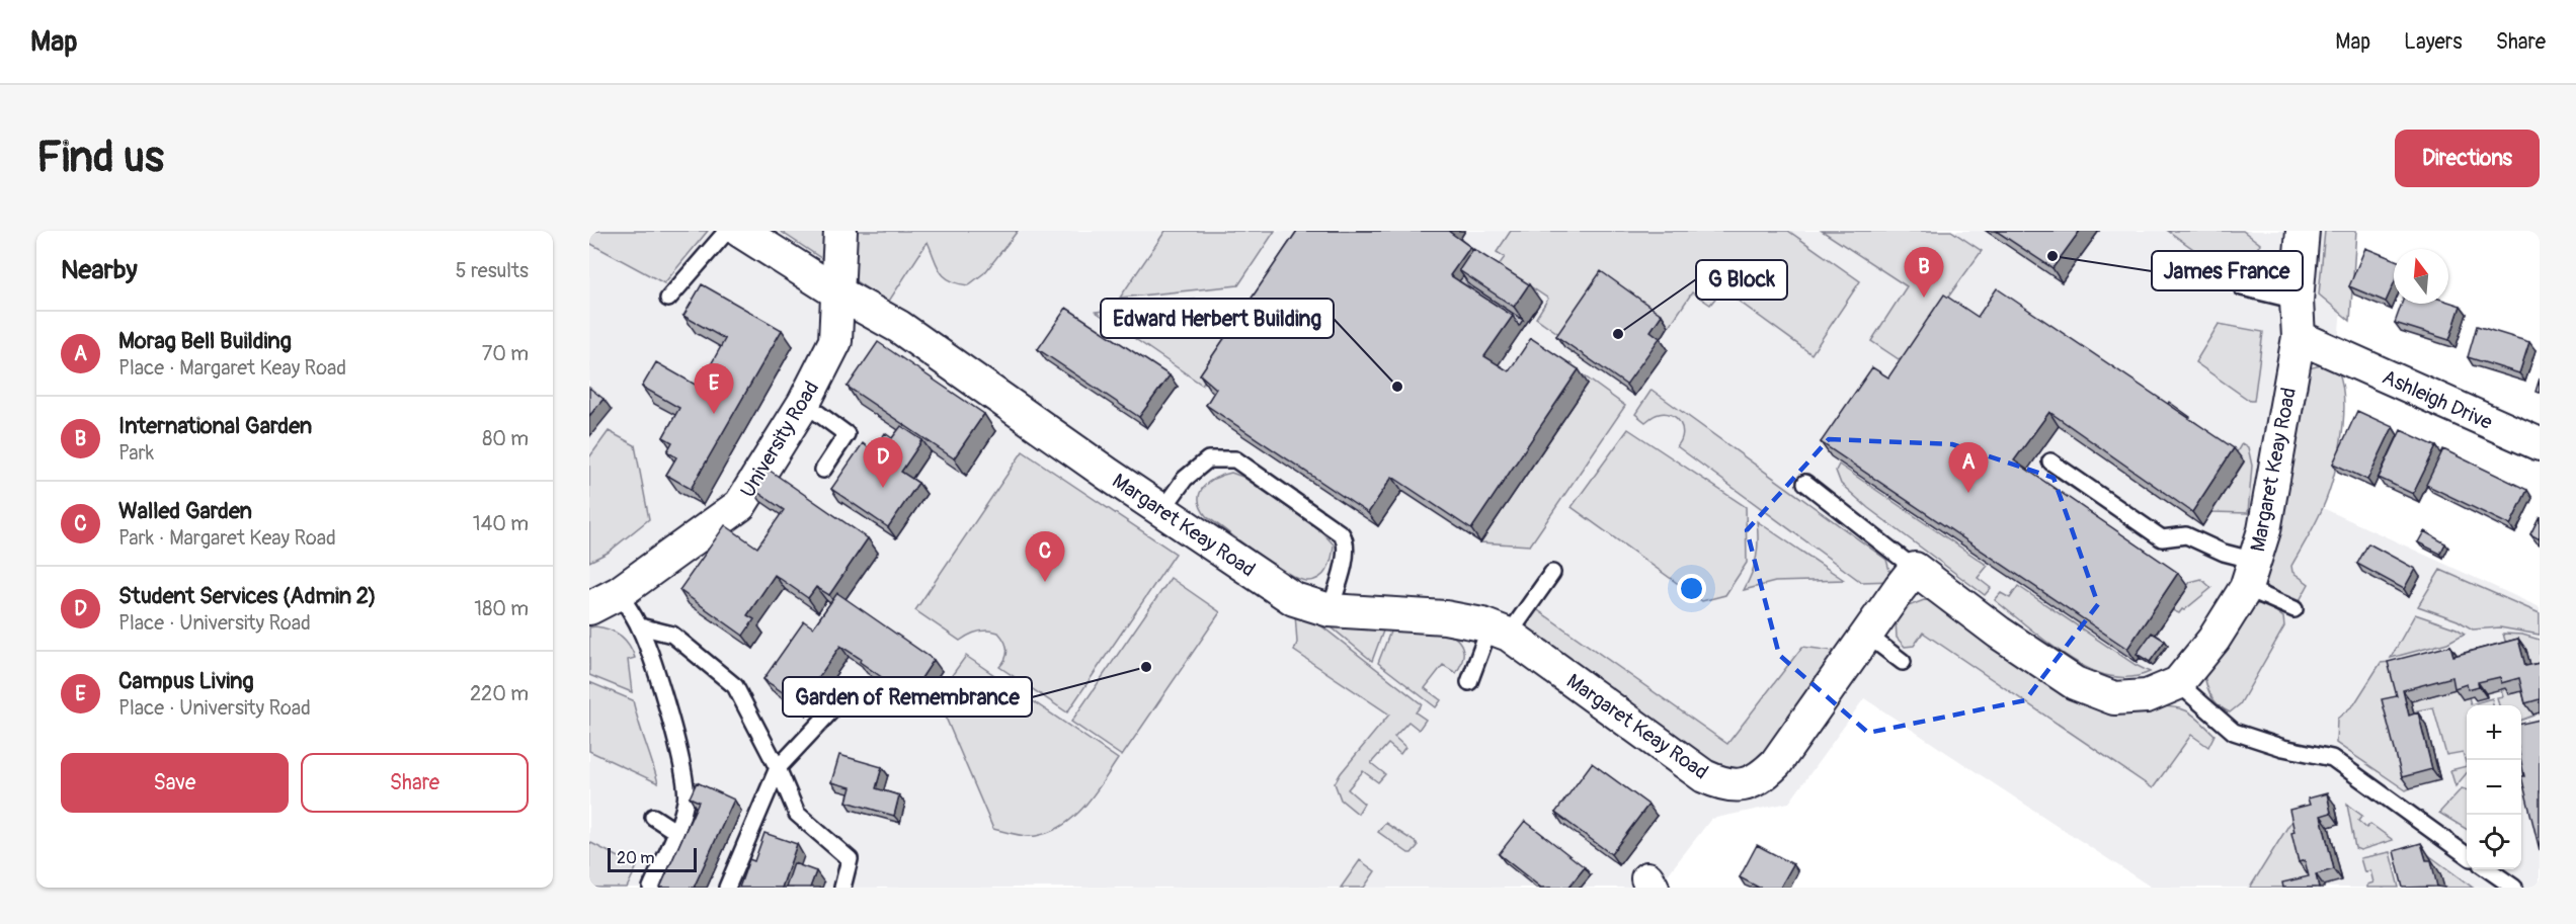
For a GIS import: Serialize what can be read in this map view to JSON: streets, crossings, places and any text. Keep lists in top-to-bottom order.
{
  "streets": {
    "street": ["Ashleigh Drive", "University Road", "Margaret Keay Road"]
  },
  "crossings": [
    ["Ashleigh Drive", "Margaret Keay Road"],
    ["University Road", "Margaret Keay Road"]
  ],
  "places": [
    "James France",
    "G Block",
    "Edward Herbert Building",
    "Garden of Remembrance"
  ],
  "scale_bar": "20 m",
  "north": "top",
  "page": {
    "header": "Map",
    "nav": ["Map", "Layers", "Share"],
    "buttons": [
      "Directions",
      ["Save", "Share"]
    ],
    "title": "Find us",
    "heading": ["Nearby", "5 results"],
    "pins": [
      "B",
      "E",
      "D",
      "A",
      "C"
    ],
    "list": [
      {
        "mark": "A",
        "name": "Morag Bell Building",
        "note": "Place · Margaret Keay Road",
        "value": "70 m"
      },
      {
        "mark": "B",
        "name": "International Garden",
        "note": "Park",
        "value": "80 m"
      },
      {
        "mark": "C",
        "name": "Walled Garden",
        "note": "Park · Margaret Keay Road",
        "value": "140 m"
      },
      {
        "mark": "D",
        "name": "Student Services (Admin 2)",
        "note": "Place · University Road",
        "value": "180 m"
      },
      {
        "mark": "E",
        "name": "Campus Living",
        "note": "Place · University Road",
        "value": "220 m"
      }
    ],
    "map_buttons": ["+", "−"],
    "scale": "20 m"
  }
}
